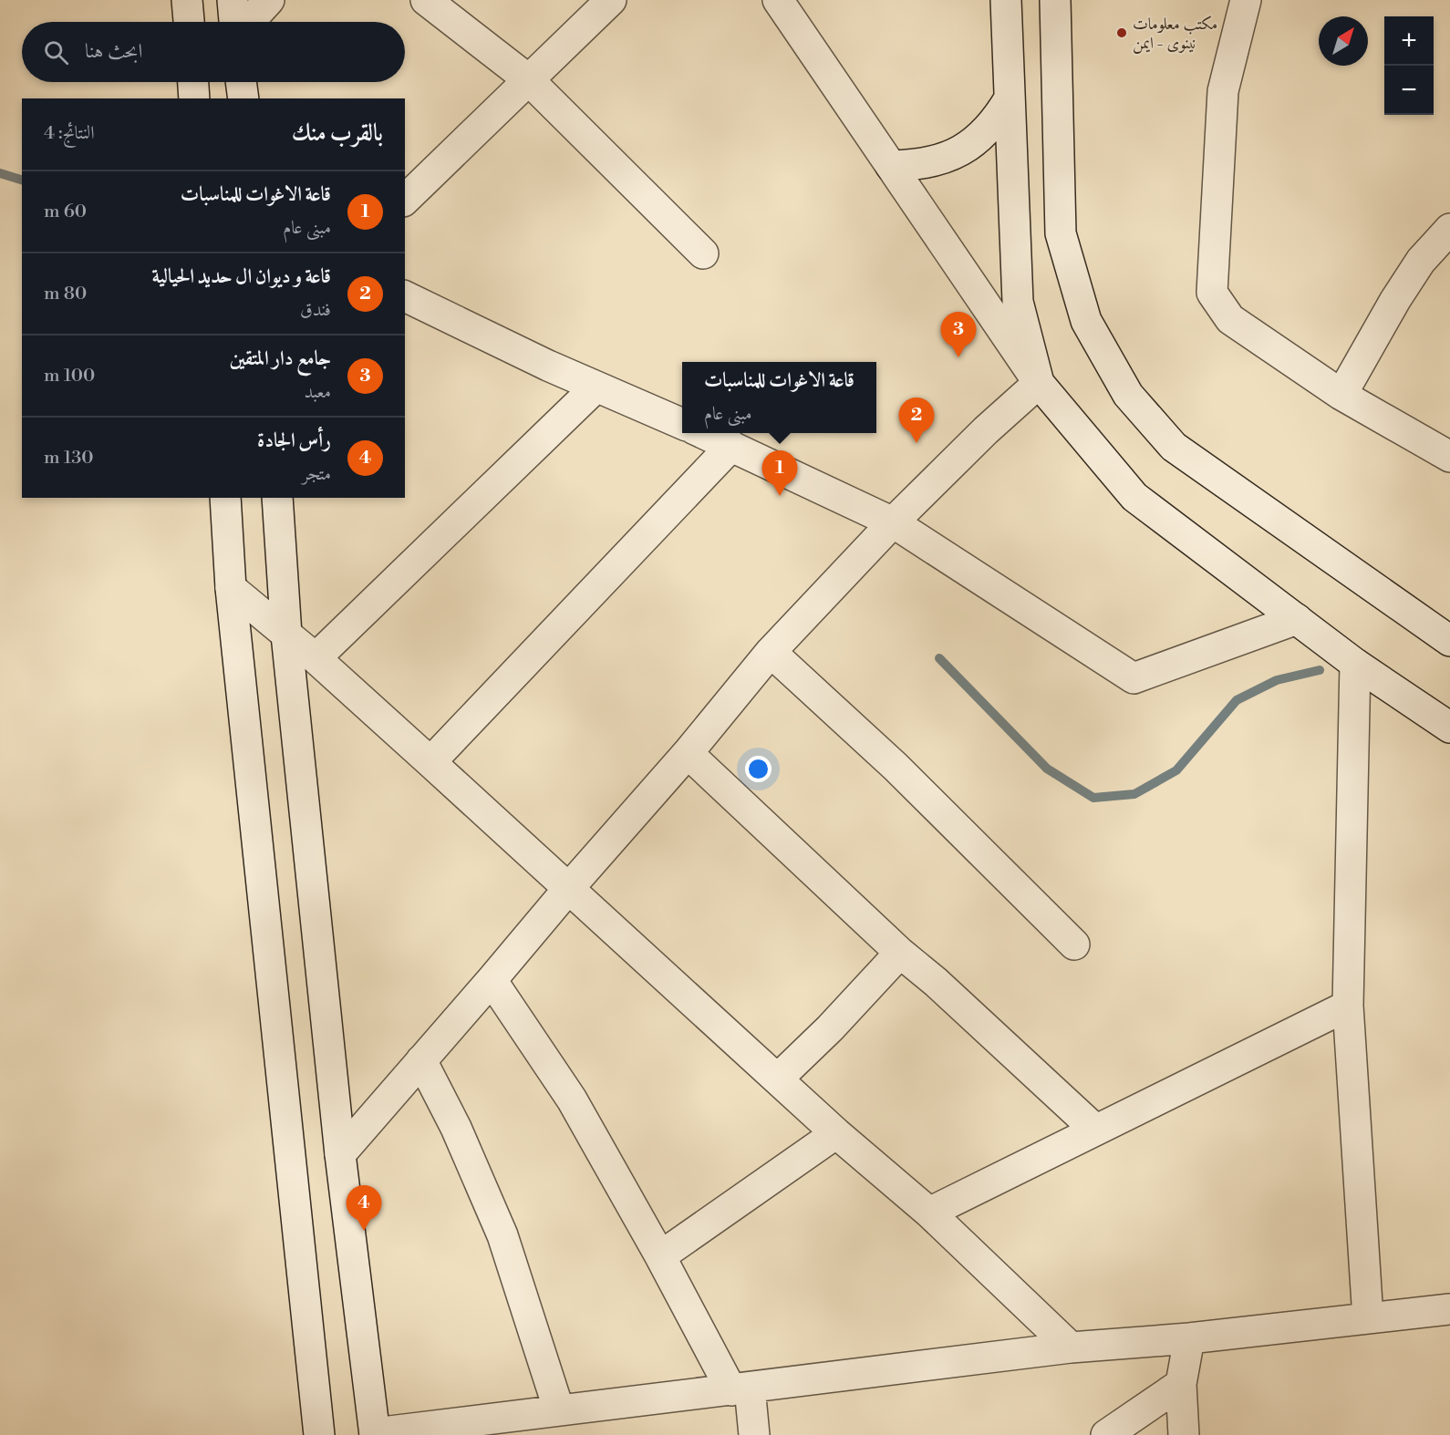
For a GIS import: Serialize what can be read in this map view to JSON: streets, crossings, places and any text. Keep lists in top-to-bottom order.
{
  "places": ["مكتب معلومات نينوى - ايمن"],
  "north": "top right",
  "page": {
    "map_buttons": ["+", "−"],
    "search": "ابحث هنا",
    "heading": ["بالقرب منك", "النتائج: 4"],
    "list": [
      {
        "mark": "1",
        "name": "قاعة الاغوات للمناسبات",
        "note": "مبنى عام",
        "value": "60 m"
      },
      {
        "mark": "2",
        "name": "قاعة و ديوان ال حديد الحيالية",
        "note": "فندق",
        "value": "80 m"
      },
      {
        "mark": "3",
        "name": "جامع دار المتقين",
        "note": "معبد",
        "value": "100 m"
      },
      {
        "mark": "4",
        "name": "رأس الجادة",
        "note": "متجر",
        "value": "130 m"
      }
    ],
    "pins": [
      "3",
      "2",
      "1",
      "4"
    ],
    "popup": ["قاعة الاغوات للمناسبات", "مبنى عام"]
  }
}
